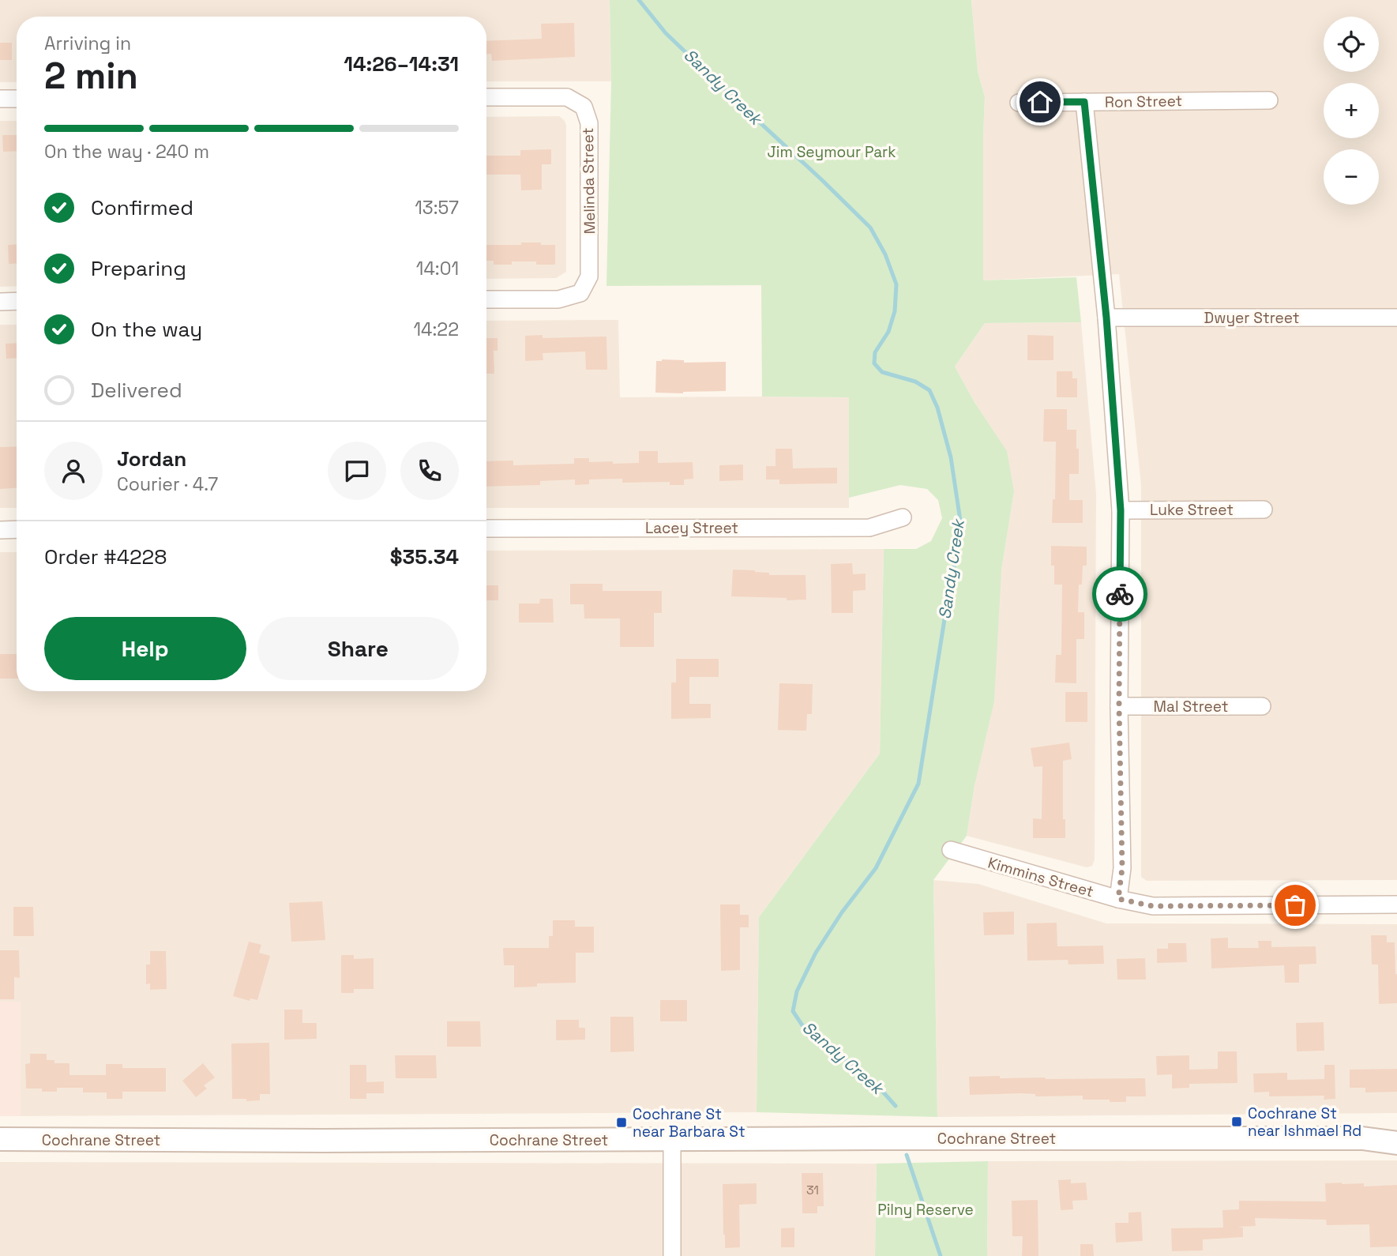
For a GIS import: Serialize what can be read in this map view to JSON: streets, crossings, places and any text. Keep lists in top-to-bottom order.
{
  "streets": {
    "street": [
      "Ron Street",
      "Melinda Street",
      "Dwyer Street",
      "Luke Street",
      "Lacey Street",
      "Mal Street",
      "Kimmins Street",
      "Cochrane Street"
    ]
  },
  "water": ["Sandy Creek"],
  "parks": ["Jim Seymour Park", "Pilny Reserve"],
  "places": {
    "transit": ["Cochrane St near Ishmael Rd", "Cochrane St near Barbara St"]
  },
  "house_numbers": ["31"],
  "page": {
    "map_buttons": ["+", "−"],
    "heading": ["2 min", "Arriving in", "14:26–14:31"],
    "panel": [
      "Jordan",
      "Courier · 4.7",
      "Order #4228",
      "$35.34"
    ],
    "bar": "On the way · 240 m",
    "list": [
      ["Confirmed", "13:57"],
      ["Preparing", "14:01"],
      ["On the way", "14:22"],
      "Delivered"
    ],
    "buttons": ["Help", "Share"]
  }
}
